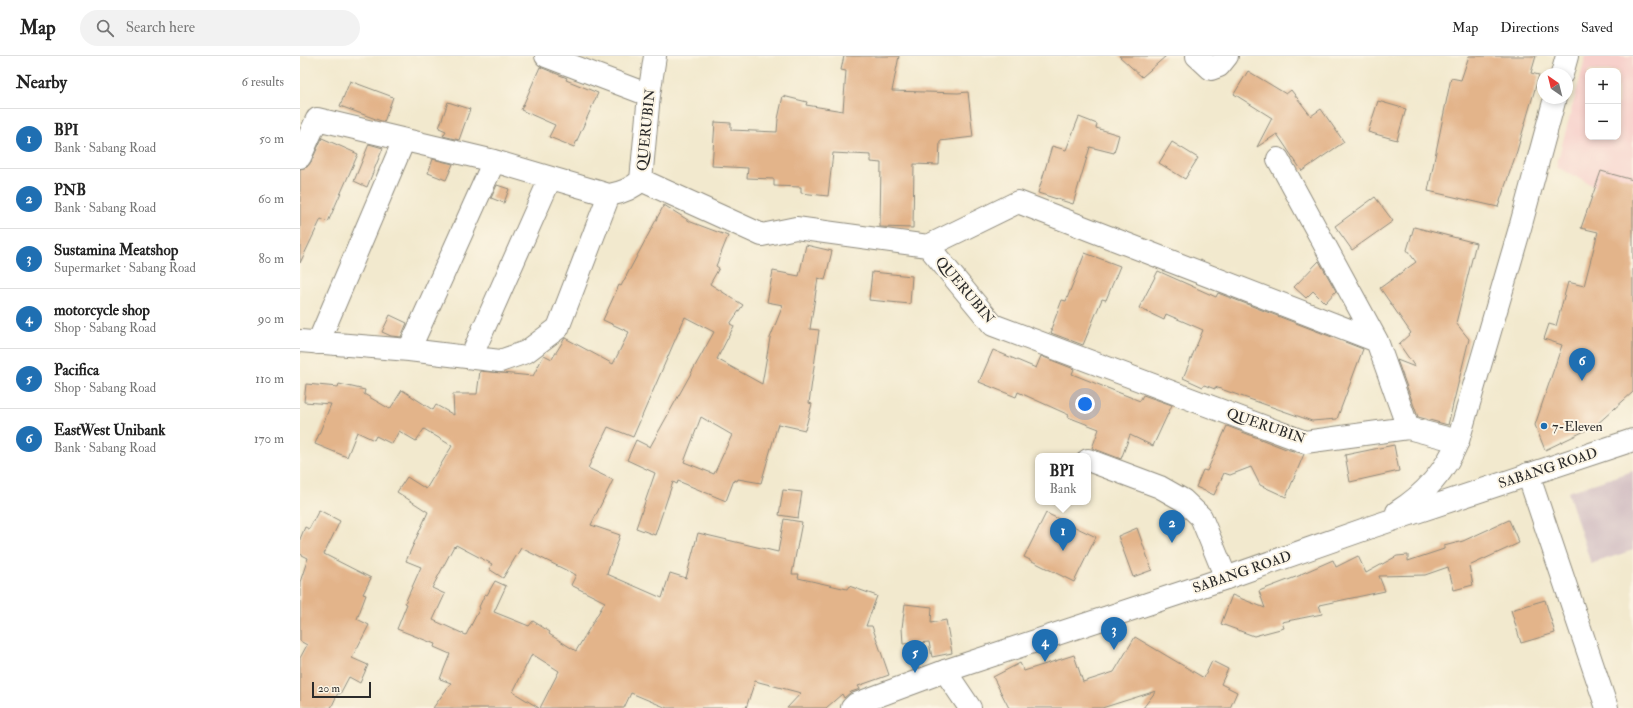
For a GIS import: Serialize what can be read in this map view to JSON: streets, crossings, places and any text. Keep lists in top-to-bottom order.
{
  "streets": {
    "street": ["QUERUBIN", "SABANG ROAD"]
  },
  "places": ["7-Eleven"],
  "scale_bar": "20 m",
  "north": "top left",
  "page": {
    "header": "Map",
    "search": "Search here",
    "nav": ["Map", "Directions", "Saved"],
    "heading": ["Nearby", "6 results"],
    "map_buttons": ["+", "−"],
    "list": [
      {
        "mark": "1",
        "name": "BPI",
        "note": "Bank · Sabang Road",
        "value": "50 m"
      },
      {
        "mark": "2",
        "name": "PNB",
        "note": "Bank · Sabang Road",
        "value": "60 m"
      },
      {
        "mark": "3",
        "name": "Sustamina Meatshop",
        "note": "Supermarket · Sabang Road",
        "value": "80 m"
      },
      {
        "mark": "4",
        "name": "motorcycle shop",
        "note": "Shop · Sabang Road",
        "value": "90 m"
      },
      {
        "mark": "5",
        "name": "Pacifica",
        "note": "Shop · Sabang Road",
        "value": "110 m"
      },
      {
        "mark": "6",
        "name": "EastWest Unibank",
        "note": "Bank · Sabang Road",
        "value": "170 m"
      }
    ],
    "pins": [
      "6",
      "2",
      "1",
      "3",
      "4",
      "5"
    ],
    "popup": ["BPI", "Bank"],
    "scale": "20 m"
  }
}
